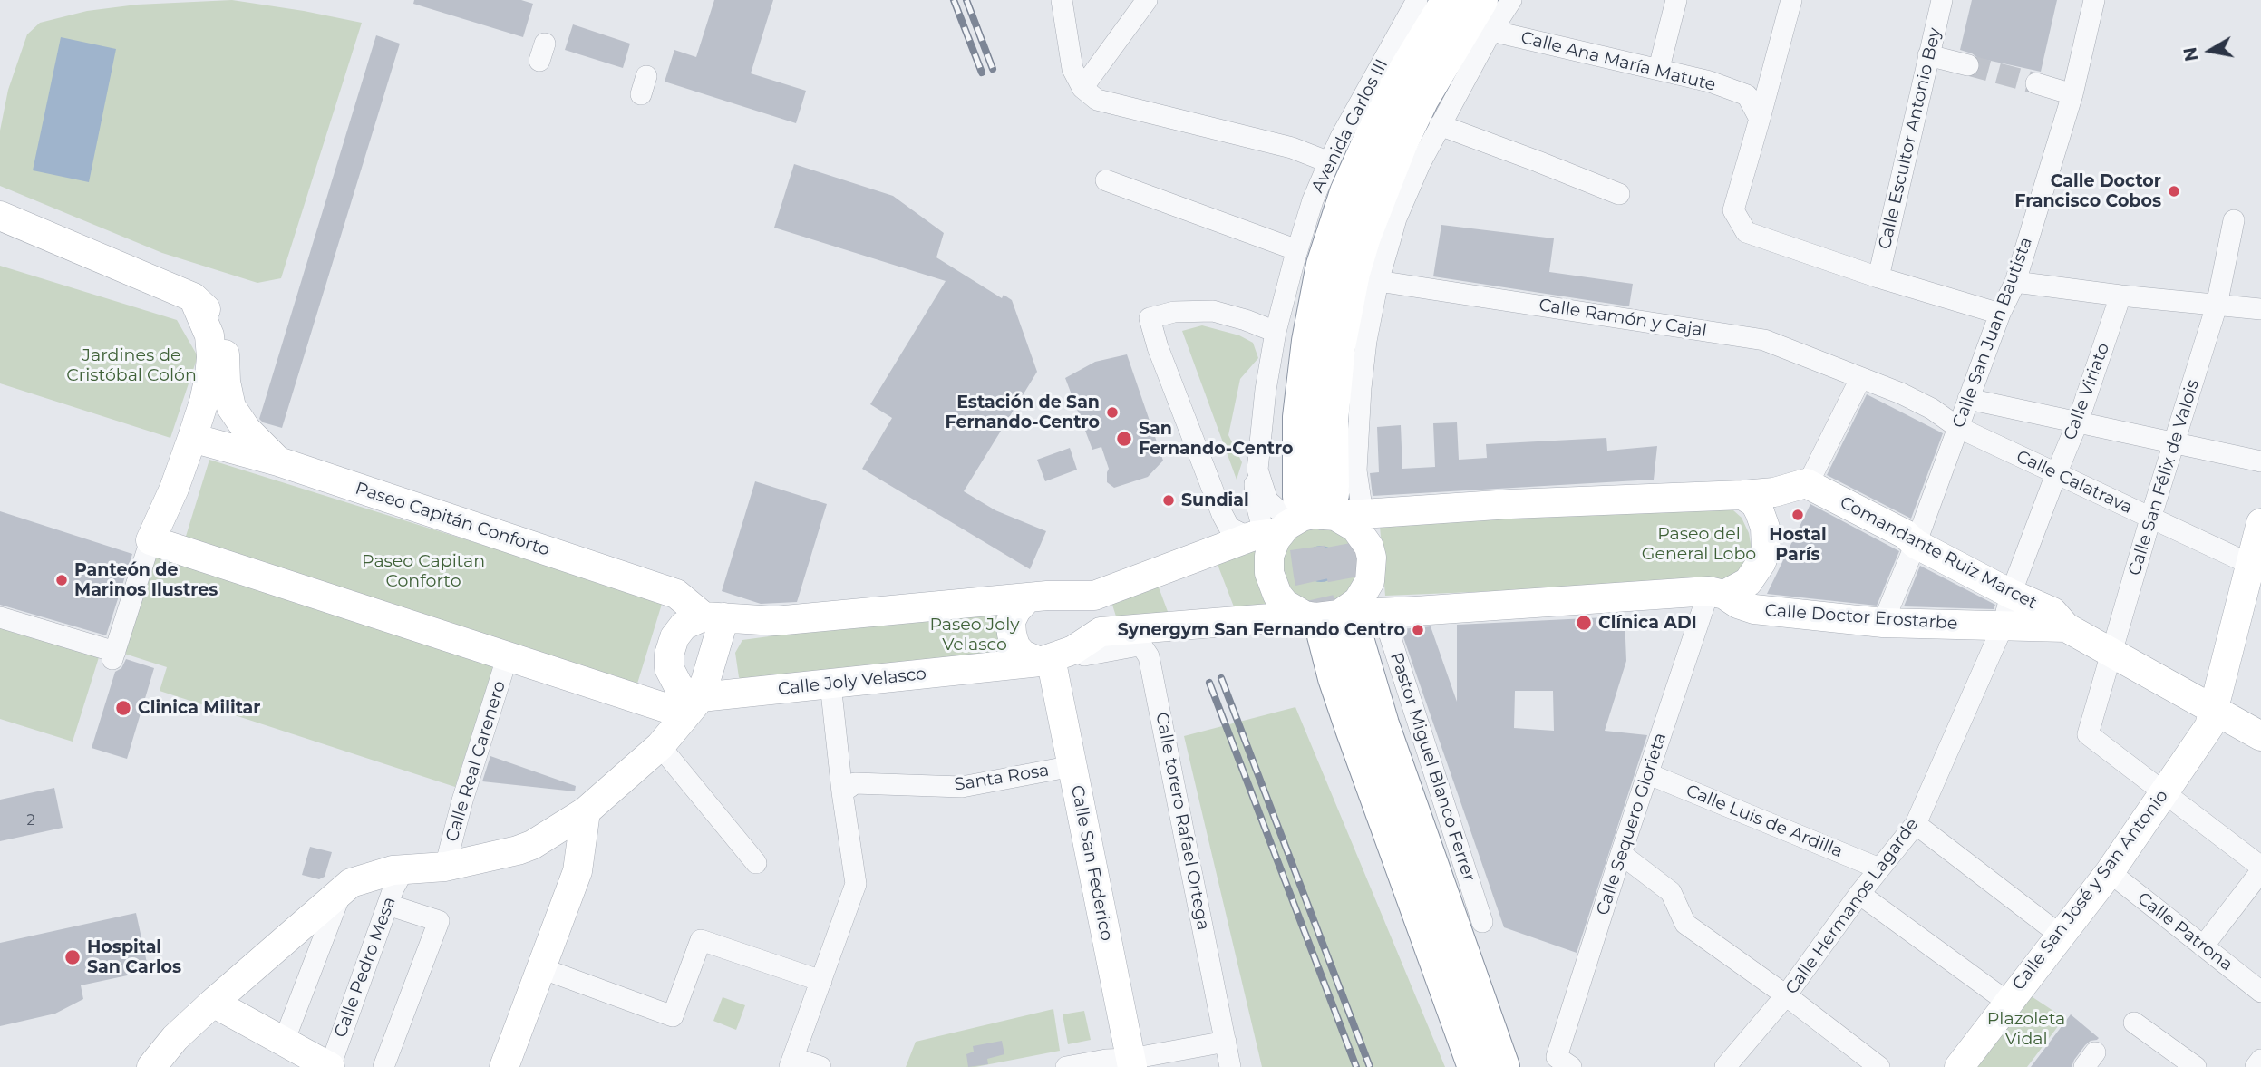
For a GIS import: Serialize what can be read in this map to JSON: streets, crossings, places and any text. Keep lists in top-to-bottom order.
{
  "streets": {
    "street": [
      "Calle Ana María Matute",
      "Avenida Carlos III",
      "Calle Escultor Antonio Bey",
      "Calle Ramón y Cajal",
      "Calle San Juan Bautista",
      "Calle Viriato",
      "Calle San Félix de Valois",
      "Calle Calatrava",
      "Paseo Capitán Conforto",
      "Comandante Ruiz Marcet",
      "Calle Doctor Erostarbe",
      "Calle Joly Velasco",
      "Calle Real Carenero",
      "Pastor Miguel Blanco Ferrer",
      "Santa Rosa",
      "Calle torero Rafael Ortega",
      "Calle Luis de Ardilla",
      "Calle Sequero Glorieta",
      "Calle San Federico",
      "Calle San José y San Antonio",
      "Calle Hermanos Lagarde",
      "Calle Patrona",
      "Calle Pedro Mesa"
    ]
  },
  "crossings": [
    ["Calle Ramón y Cajal", "Calle San Juan Bautista"],
    ["Calle Ramón y Cajal", "Calle Calatrava"],
    ["Calle San Juan Bautista", "Calle Calatrava"],
    ["Calle San Juan Bautista", "Comandante Ruiz Marcet"],
    ["Calle San Juan Bautista", "Calle Doctor Erostarbe"],
    ["Calle Viriato", "Calle Calatrava"],
    ["Calle Viriato", "Comandante Ruiz Marcet"],
    ["Calle Viriato", "Calle Hermanos Lagarde"],
    ["Calle San Félix de Valois", "Calle Calatrava"],
    ["Calle San Félix de Valois", "Calle San José y San Antonio"],
    ["Calle Calatrava", "Calle San José y San Antonio"],
    ["Comandante Ruiz Marcet", "Calle Doctor Erostarbe"],
    ["Comandante Ruiz Marcet", "Calle Hermanos Lagarde"],
    ["Calle Doctor Erostarbe", "Calle Sequero Glorieta"],
    ["Calle Doctor Erostarbe", "Calle Hermanos Lagarde"],
    ["Calle Joly Velasco", "Calle Real Carenero"],
    ["Calle Joly Velasco", "Calle torero Rafael Ortega"],
    ["Calle Joly Velasco", "Calle San Federico"],
    ["Santa Rosa", "Calle San Federico"],
    ["Calle torero Rafael Ortega", "Calle San Federico"],
    ["Calle Luis de Ardilla", "Calle Sequero Glorieta"],
    ["Calle Luis de Ardilla", "Calle Hermanos Lagarde"],
    ["Calle San José y San Antonio", "Calle Patrona"]
  ],
  "parks": [
    "Jardines de Cristóbal Colón",
    "Paseo del General Lobo",
    "Paseo Capitan Conforto",
    "Paseo Joly Velasco",
    "Plazoleta Vidal"
  ],
  "places": [
    "Calle Doctor Francisco Cobos",
    "Estación de San Fernando-Centro",
    "San Fernando-Centro",
    "Sundial",
    "Hostal París",
    "Panteón de Marinos Ilustres",
    "Clínica ADI",
    "Synergym San Fernando Centro",
    "Clinica Militar",
    "Hospital San Carlos"
  ],
  "house_numbers": ["2"],
  "north": "left"
}
